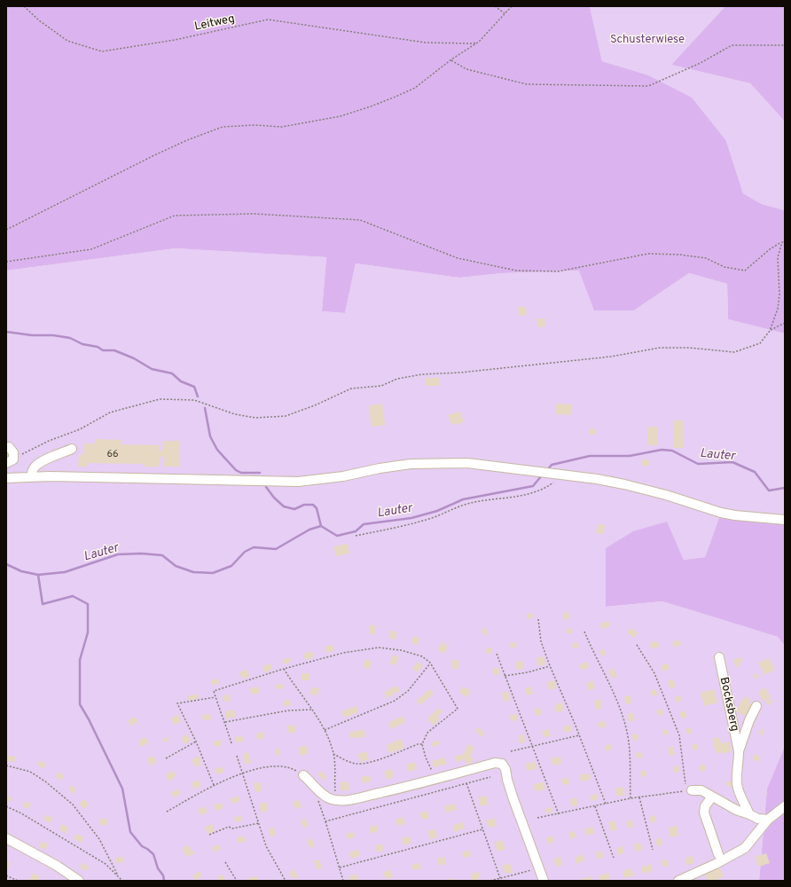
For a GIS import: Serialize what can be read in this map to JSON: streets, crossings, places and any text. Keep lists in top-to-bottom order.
{
  "streets": {
    "street": ["Bocksberg"],
    "path": ["Leitweg"]
  },
  "water": ["Lauter"],
  "parks": ["Schusterwiese"],
  "house_numbers": ["66"]
}
